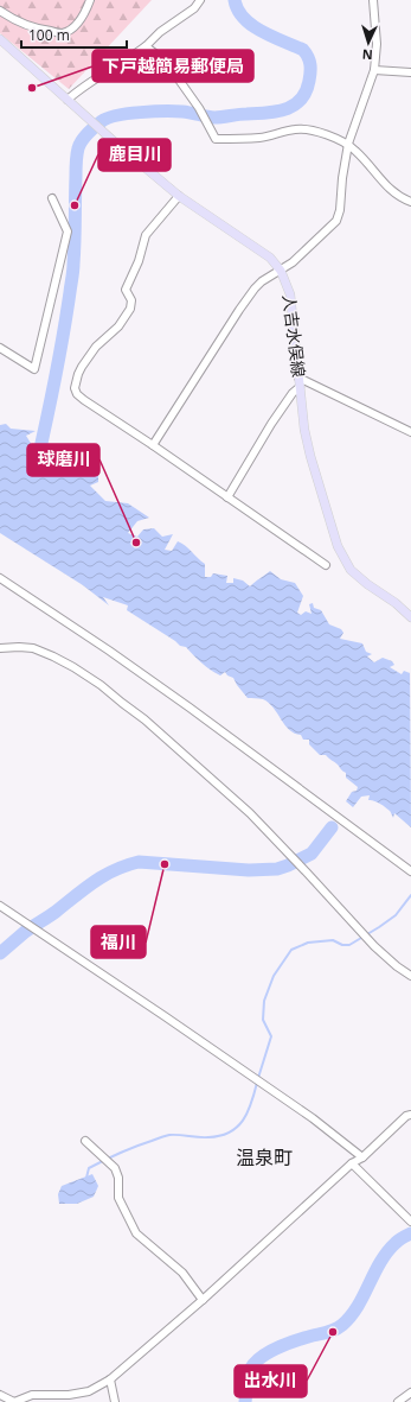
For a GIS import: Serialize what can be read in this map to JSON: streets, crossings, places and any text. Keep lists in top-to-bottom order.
{
  "streets": {
    "main road": ["人吉水俣線"]
  },
  "districts": ["温泉町"],
  "places": [
    "下戸越簡易郵便局",
    "鹿目川",
    "球磨川",
    "福川",
    "出水川"
  ],
  "scale_bar": "100 m",
  "north": "bottom"
}
